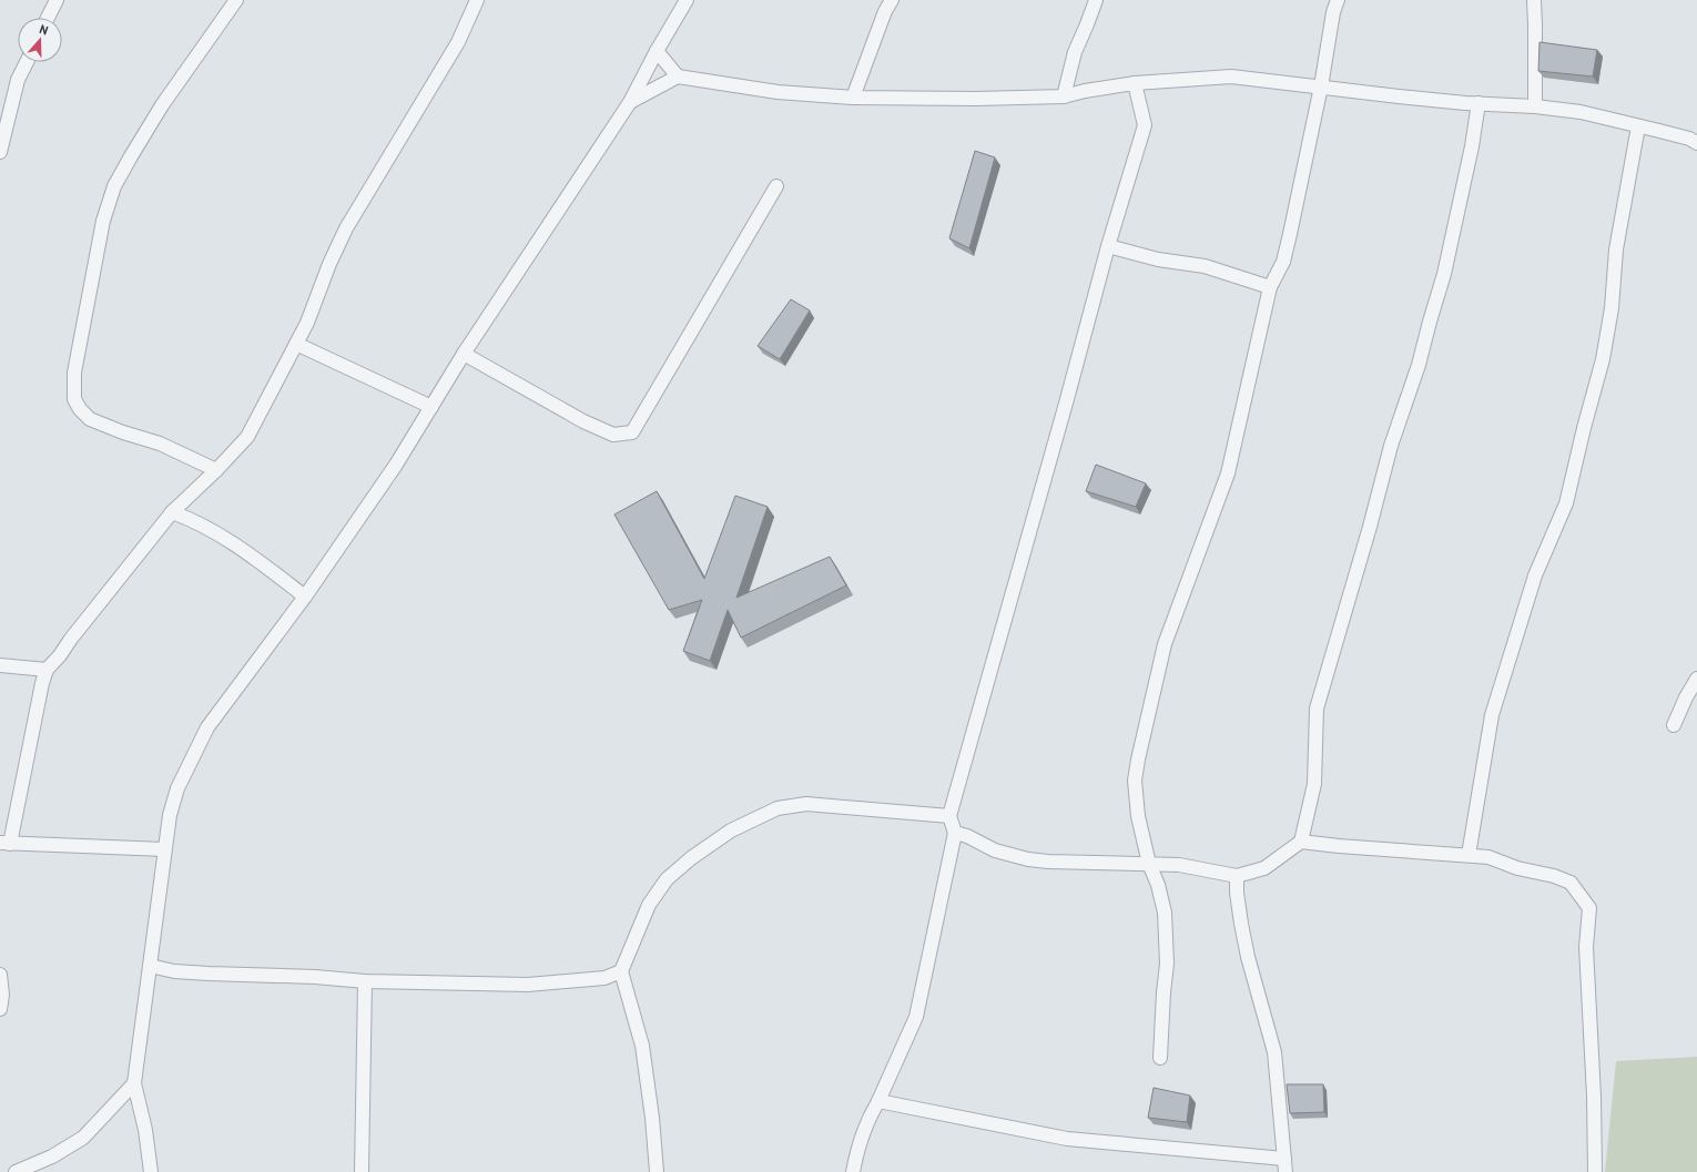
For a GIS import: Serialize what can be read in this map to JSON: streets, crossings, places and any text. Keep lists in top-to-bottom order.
{
  "north": "top"
}
